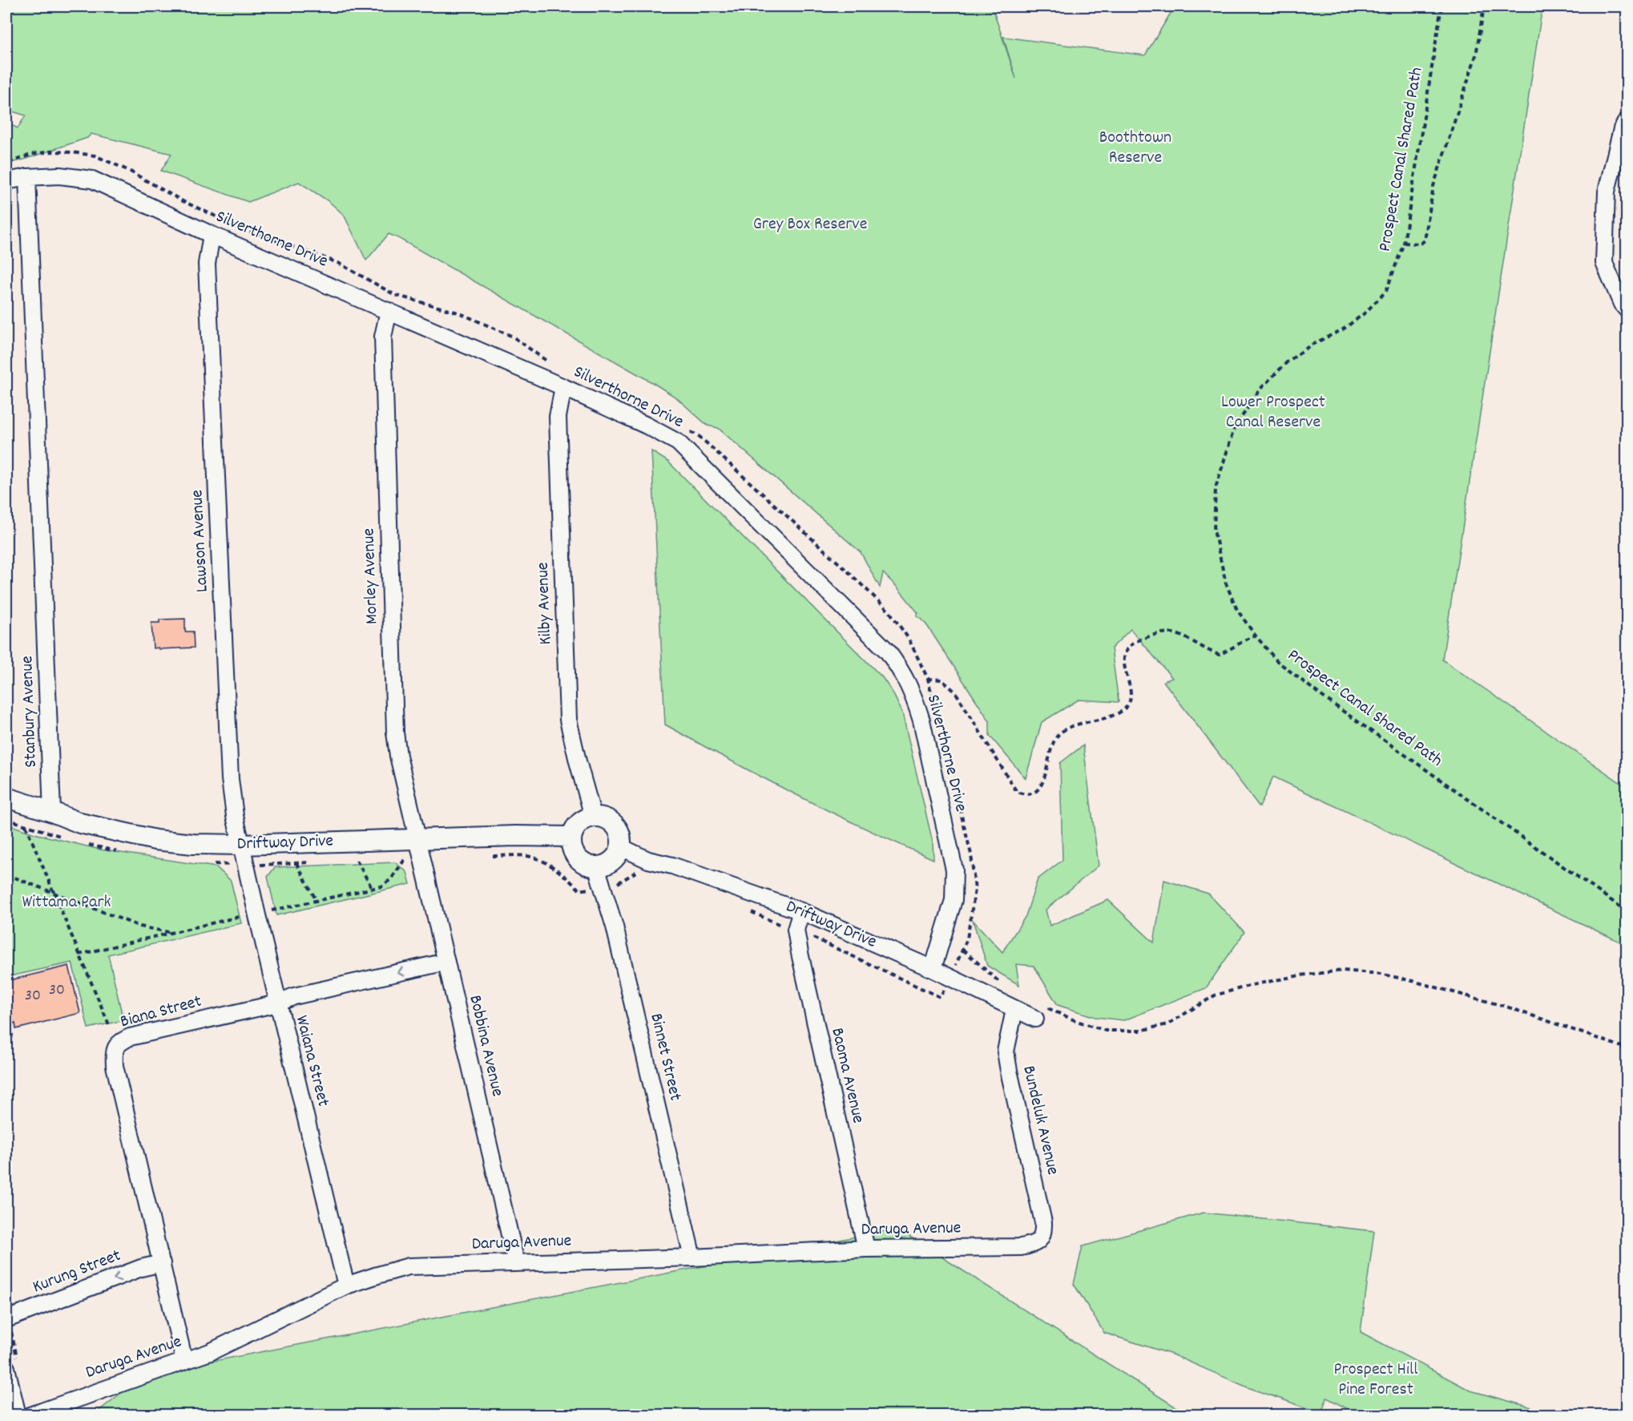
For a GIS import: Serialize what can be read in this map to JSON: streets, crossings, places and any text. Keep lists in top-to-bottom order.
{
  "streets": {
    "street": [
      "Silverthorne Drive",
      "Lawson Avenue",
      "Morley Avenue",
      "Kilby Avenue",
      "Stanbury Avenue",
      "Driftway Drive",
      "Biana Street",
      "Bobbina Avenue",
      "Binnet Street",
      "Waiana Street",
      "Baoma Avenue",
      "Bundeluk Avenue",
      "Daruga Avenue",
      "Kurung Street"
    ],
    "path": ["Prospect Canal Shared Path"]
  },
  "crossings": [
    ["Silverthorne Drive", "Lawson Avenue"],
    ["Silverthorne Drive", "Morley Avenue"],
    ["Silverthorne Drive", "Kilby Avenue"],
    ["Silverthorne Drive", "Stanbury Avenue"],
    ["Silverthorne Drive", "Driftway Drive"],
    ["Lawson Avenue", "Driftway Drive"],
    ["Lawson Avenue", "Waiana Street"],
    ["Morley Avenue", "Driftway Drive"],
    ["Morley Avenue", "Bobbina Avenue"],
    ["Kilby Avenue", "Driftway Drive"],
    ["Kilby Avenue", "Binnet Street"],
    ["Stanbury Avenue", "Driftway Drive"],
    ["Driftway Drive", "Bobbina Avenue"],
    ["Driftway Drive", "Binnet Street"],
    ["Driftway Drive", "Waiana Street"],
    ["Driftway Drive", "Baoma Avenue"],
    ["Driftway Drive", "Bundeluk Avenue"],
    ["Biana Street", "Bobbina Avenue"],
    ["Biana Street", "Waiana Street"],
    ["Biana Street", "Daruga Avenue"],
    ["Biana Street", "Kurung Street"],
    ["Bobbina Avenue", "Daruga Avenue"],
    ["Binnet Street", "Daruga Avenue"],
    ["Waiana Street", "Daruga Avenue"],
    ["Baoma Avenue", "Daruga Avenue"],
    ["Bundeluk Avenue", "Daruga Avenue"]
  ],
  "one_way": ["Kurung Street"],
  "parks": [
    "Boothtown Reserve",
    "Grey Box Reserve",
    "Lower Prospect Canal Reserve",
    "Wittama Park",
    "Prospect Hill Pine Forest"
  ],
  "house_numbers": ["30", "30"]
}
